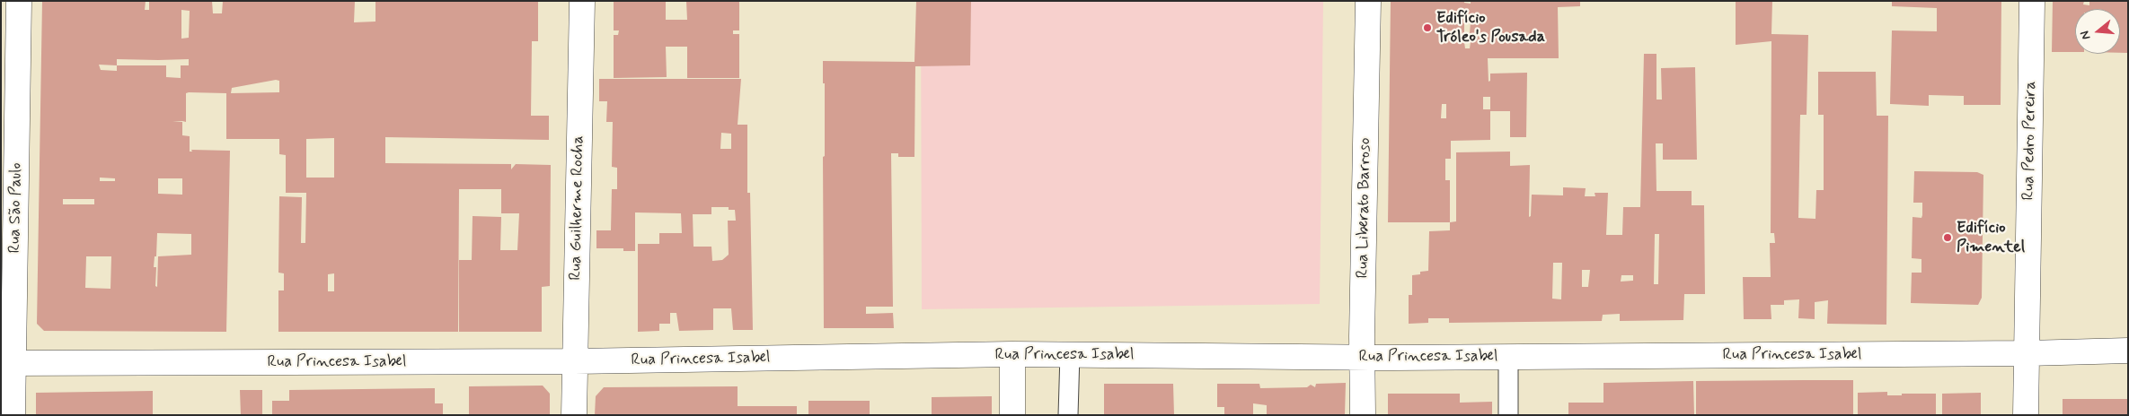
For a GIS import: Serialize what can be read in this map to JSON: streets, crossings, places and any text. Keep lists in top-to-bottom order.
{
  "streets": {
    "street": [
      "Rua Pedro Pereira",
      "Rua São Paulo",
      "Rua Guilherme Rocha",
      "Rua Liberato Barroso",
      "Rua Princesa Isabel"
    ]
  },
  "crossings": [
    ["Rua Pedro Pereira", "Rua Princesa Isabel"],
    ["Rua São Paulo", "Rua Princesa Isabel"],
    ["Rua Guilherme Rocha", "Rua Princesa Isabel"],
    ["Rua Liberato Barroso", "Rua Princesa Isabel"]
  ],
  "places": ["Edifício Tróleo's Pousada", "Edifício Pimentel"],
  "north": "left"
}
